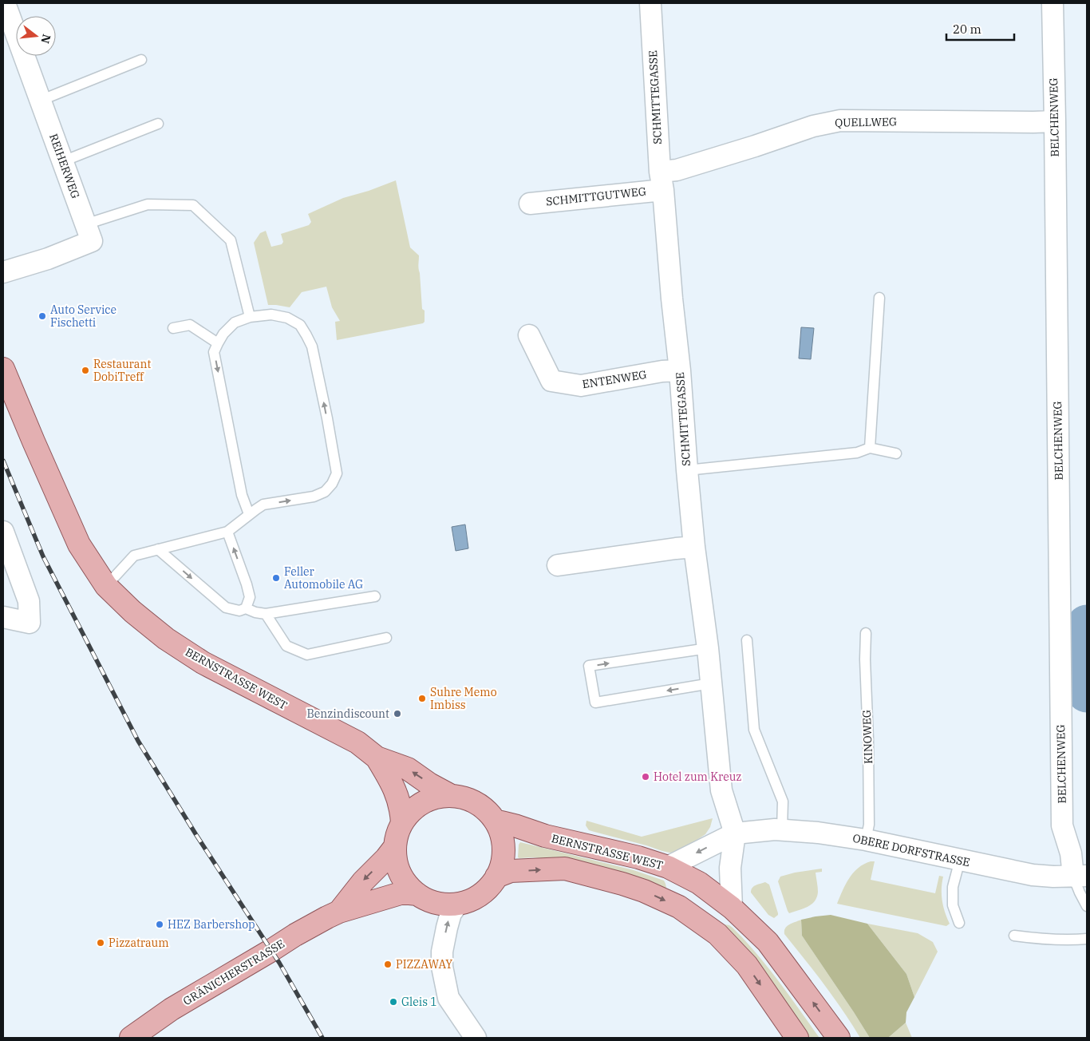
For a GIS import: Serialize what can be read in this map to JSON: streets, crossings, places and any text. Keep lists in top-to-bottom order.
{
  "streets": {
    "main road": ["BERNSTRASSE WEST", "GRÄNICHERSTRASSE"],
    "street": [
      "SCHMITTEGASSE",
      "BELCHENWEG",
      "QUELLWEG",
      "REIHERWEG",
      "SCHMITTGUTWEG",
      "ENTENWEG",
      "OBERE DORFSTRASSE"
    ],
    "lane": ["KINOWEG"]
  },
  "crossings": [
    ["SCHMITTEGASSE", "QUELLWEG"],
    ["SCHMITTEGASSE", "SCHMITTGUTWEG"],
    ["SCHMITTEGASSE", "ENTENWEG"],
    ["SCHMITTEGASSE", "OBERE DORFSTRASSE"],
    ["BELCHENWEG", "QUELLWEG"],
    ["BELCHENWEG", "OBERE DORFSTRASSE"],
    ["QUELLWEG", "SCHMITTGUTWEG"],
    ["BERNSTRASSE WEST", "GRÄNICHERSTRASSE"],
    ["KINOWEG", "OBERE DORFSTRASSE"]
  ],
  "places": [
    "Auto Service Fischetti",
    "Restaurant DobiTreff",
    "Feller Automobile AG",
    "Suhre Memo Imbiss",
    "Benzindiscount",
    "Hotel zum Kreuz",
    "HEZ Barbershop",
    "Pizzatraum",
    "PIZZAWAY",
    "Gleis 1"
  ],
  "scale_bar": "20 m",
  "north": "right"
}
